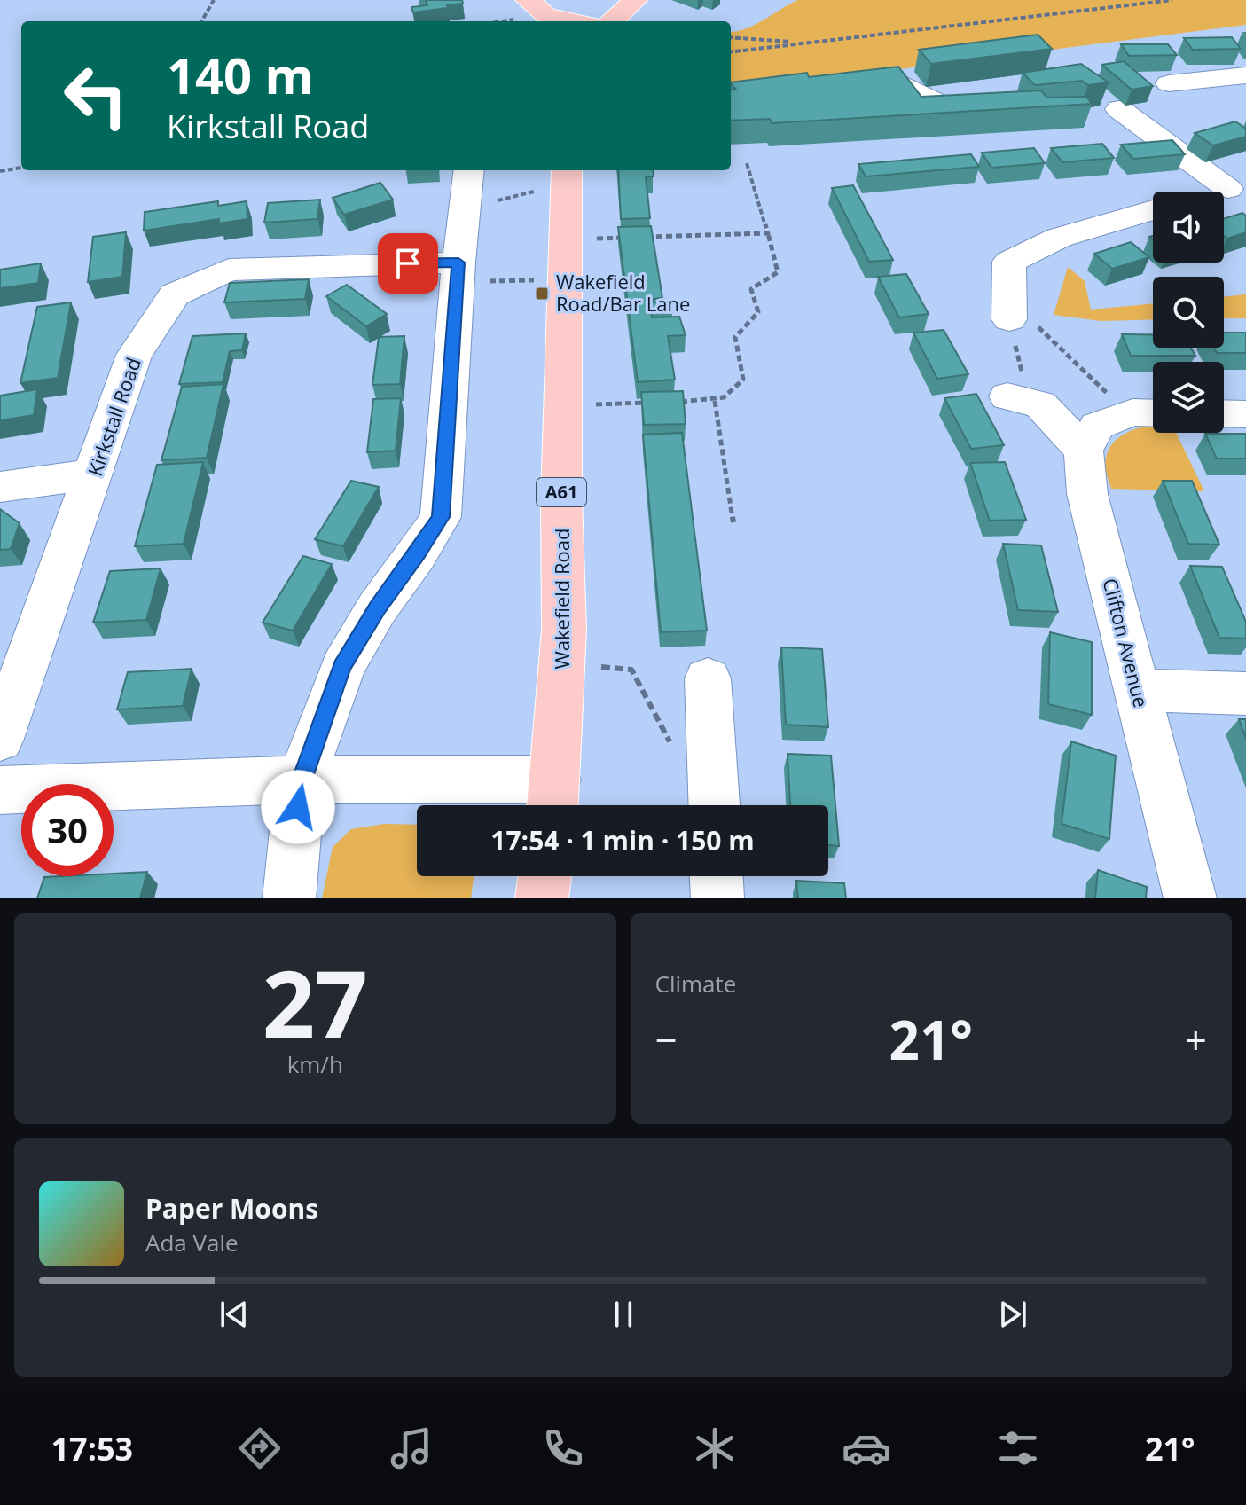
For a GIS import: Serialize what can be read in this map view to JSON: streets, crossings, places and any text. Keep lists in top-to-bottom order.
{
  "streets": {
    "main road": ["A61", "Wakefield Road"],
    "street": ["Kirkstall Road", "Clifton Avenue"]
  },
  "places": {
    "transit": ["Wakefield Road/Bar Lane"]
  },
  "page": {
    "turn": ["140 m", "Kirkstall Road"],
    "limit": "30",
    "trip": "17:54 · 1 min · 150 m",
    "tile": [
      ["27", "km/h"],
      "Climate"
    ],
    "heat": ["−", "21°", "+"],
    "song": ["Paper Moons", "Ada Vale"],
    "tabs": ["17:53", "21°"]
  }
}
